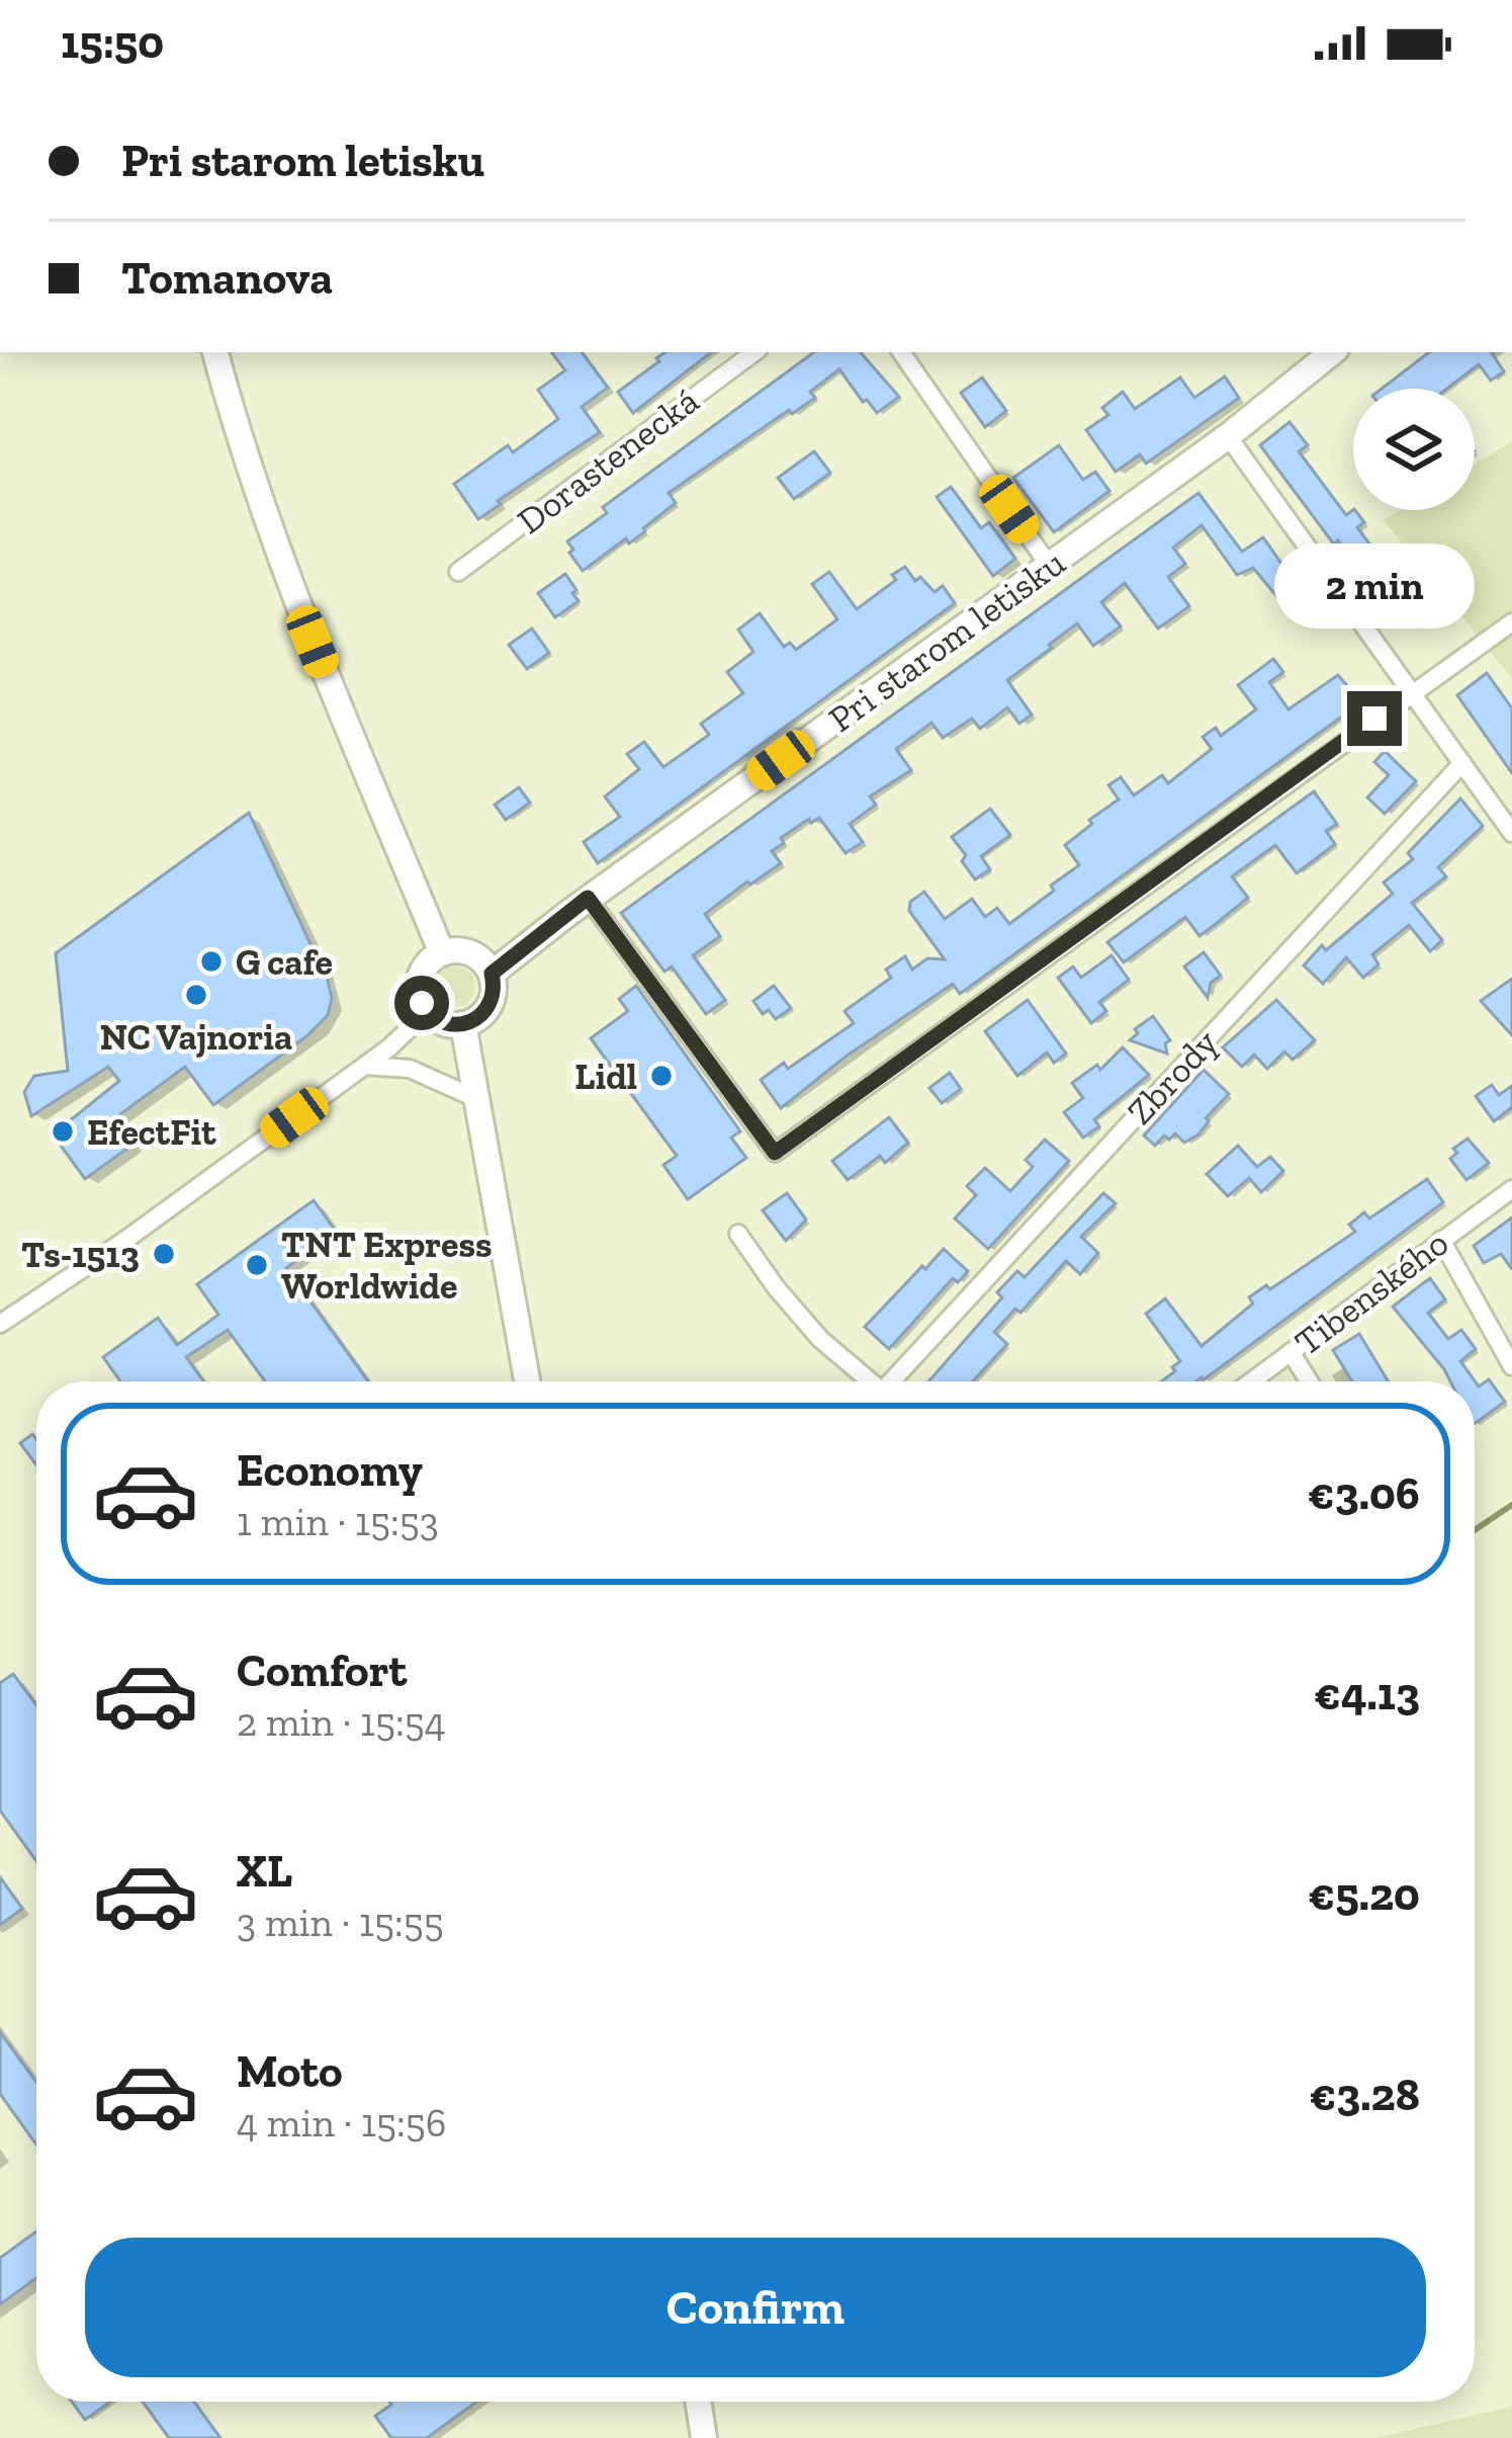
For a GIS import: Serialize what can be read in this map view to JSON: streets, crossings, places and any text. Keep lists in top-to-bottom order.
{
  "streets": {
    "main road": ["Pri starom letisku"],
    "street": ["Dorastenecká", "Zbrody", "Tibenského"]
  },
  "places": [
    "G cafe",
    "NC Vajnoria",
    "Lidl",
    "EfectFit",
    "Ts-1513",
    "TNT Express Worldwide"
  ],
  "page": {
    "status": "15:50",
    "banner": ["Pri starom letisku", "Tomanova"],
    "bubble": "2 min",
    "list": [
      {
        "name": "Economy",
        "note": "1 min · 15:53",
        "value": "€3.06"
      },
      {
        "name": "Comfort",
        "note": "2 min · 15:54",
        "value": "€4.13"
      },
      {
        "name": "XL",
        "note": "3 min · 15:55",
        "value": "€5.20"
      },
      {
        "name": "Moto",
        "note": "4 min · 15:56",
        "value": "€3.28"
      }
    ],
    "buttons": "Confirm"
  }
}
